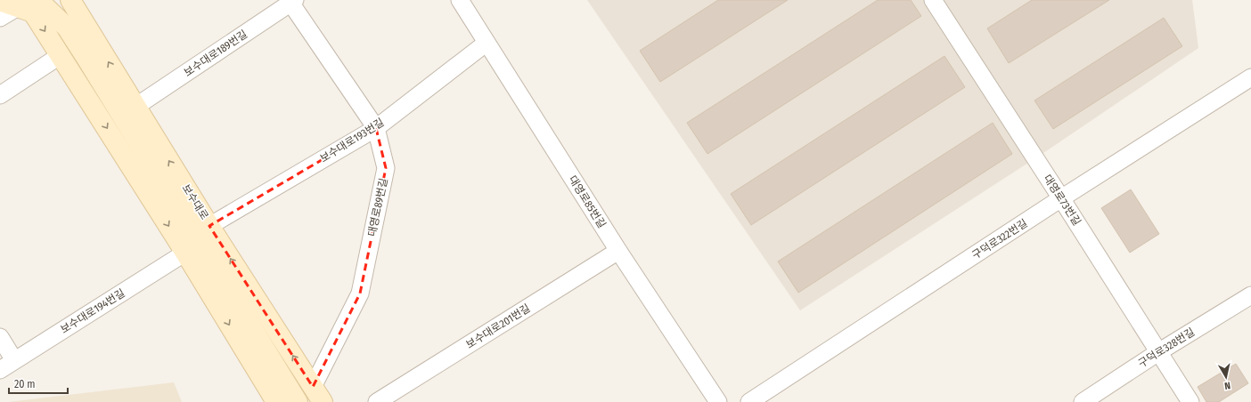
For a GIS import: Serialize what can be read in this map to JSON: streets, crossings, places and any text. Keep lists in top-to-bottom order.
{
  "streets": {
    "main road": ["보수대로"],
    "street": [
      "보수대로189번길",
      "보수대로193번길",
      "대영로73번길",
      "대영로85번길",
      "대영로89번길",
      "구덕로322번길",
      "보수대로194번길",
      "보수대로201번길",
      "구덕로328번길"
    ]
  },
  "crossings": [
    ["보수대로189번길", "보수대로"],
    ["보수대로189번길", "대영로89번길"],
    ["보수대로193번길", "보수대로"],
    ["보수대로193번길", "대영로85번길"],
    ["보수대로193번길", "대영로89번길"],
    ["대영로73번길", "구덕로322번길"],
    ["대영로73번길", "구덕로328번길"],
    ["보수대로", "대영로89번길"],
    ["대영로85번길", "보수대로201번길"]
  ],
  "scale_bar": "20 m",
  "north": "bottom"
}
